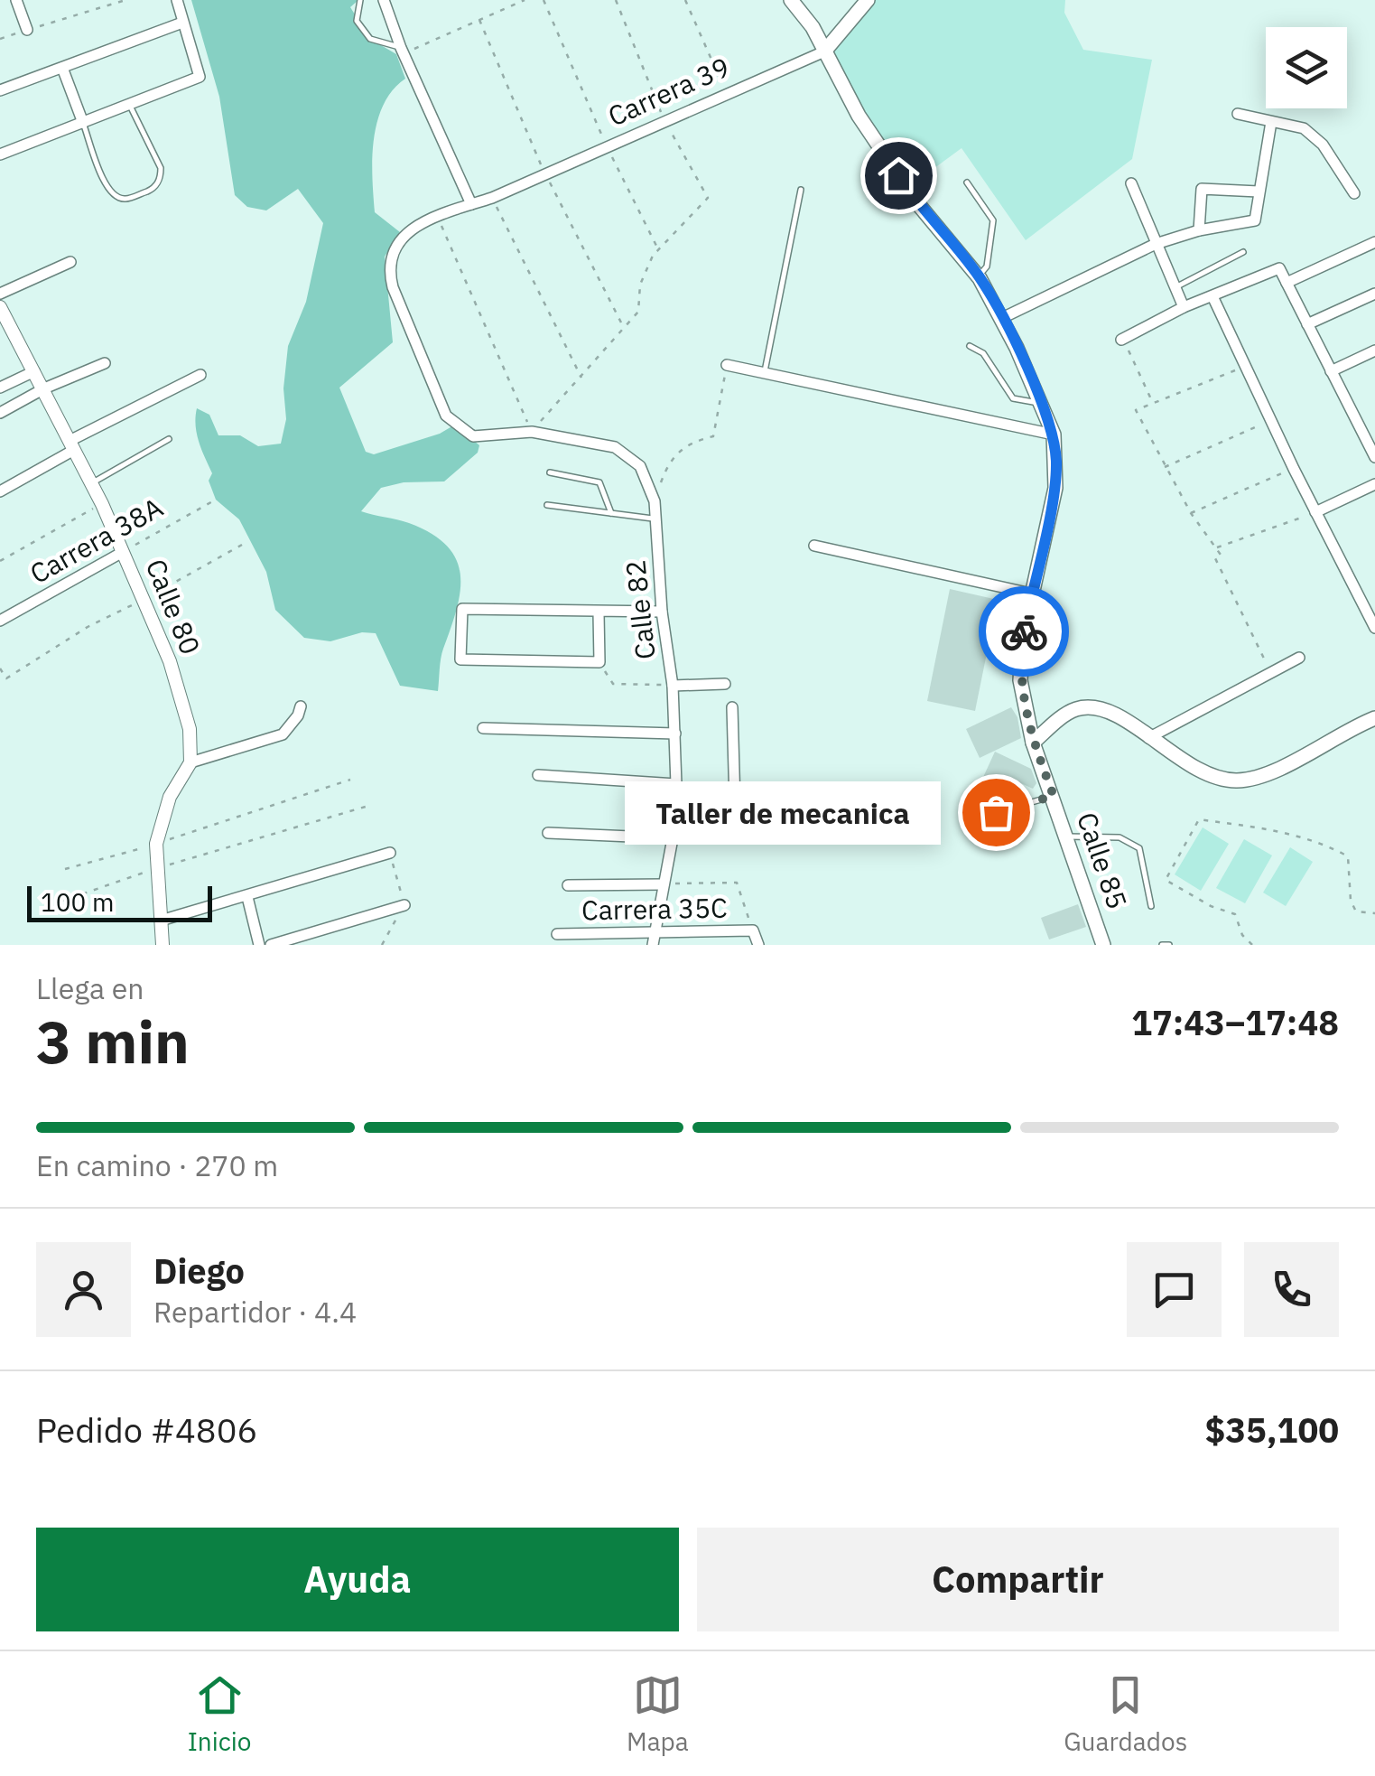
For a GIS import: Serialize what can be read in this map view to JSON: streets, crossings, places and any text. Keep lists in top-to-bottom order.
{
  "streets": {
    "main road": ["Carrera 39", "Calle 85"],
    "street": [
      "Carrera 38A",
      "Calle 80",
      "Calle 82",
      "Carrera 35C"
    ]
  },
  "crossings": [
    ["Carrera 39", "Calle 82"],
    ["Carrera 38A", "Calle 80"],
    ["Calle 82", "Carrera 35C"]
  ],
  "places": ["Taller de mecanica"],
  "scale_bar": "100 m",
  "page": {
    "bubble": "Taller de mecanica",
    "scale": "100 m",
    "heading": ["3 min", "Llega en", "17:43–17:48"],
    "panel": [
      "Diego",
      "Repartidor · 4.4",
      "Pedido #4806",
      "$35,100"
    ],
    "bar": "En camino · 270 m",
    "buttons": ["Ayuda", "Compartir"],
    "tabs": ["Inicio", "Mapa", "Guardados"]
  }
}
